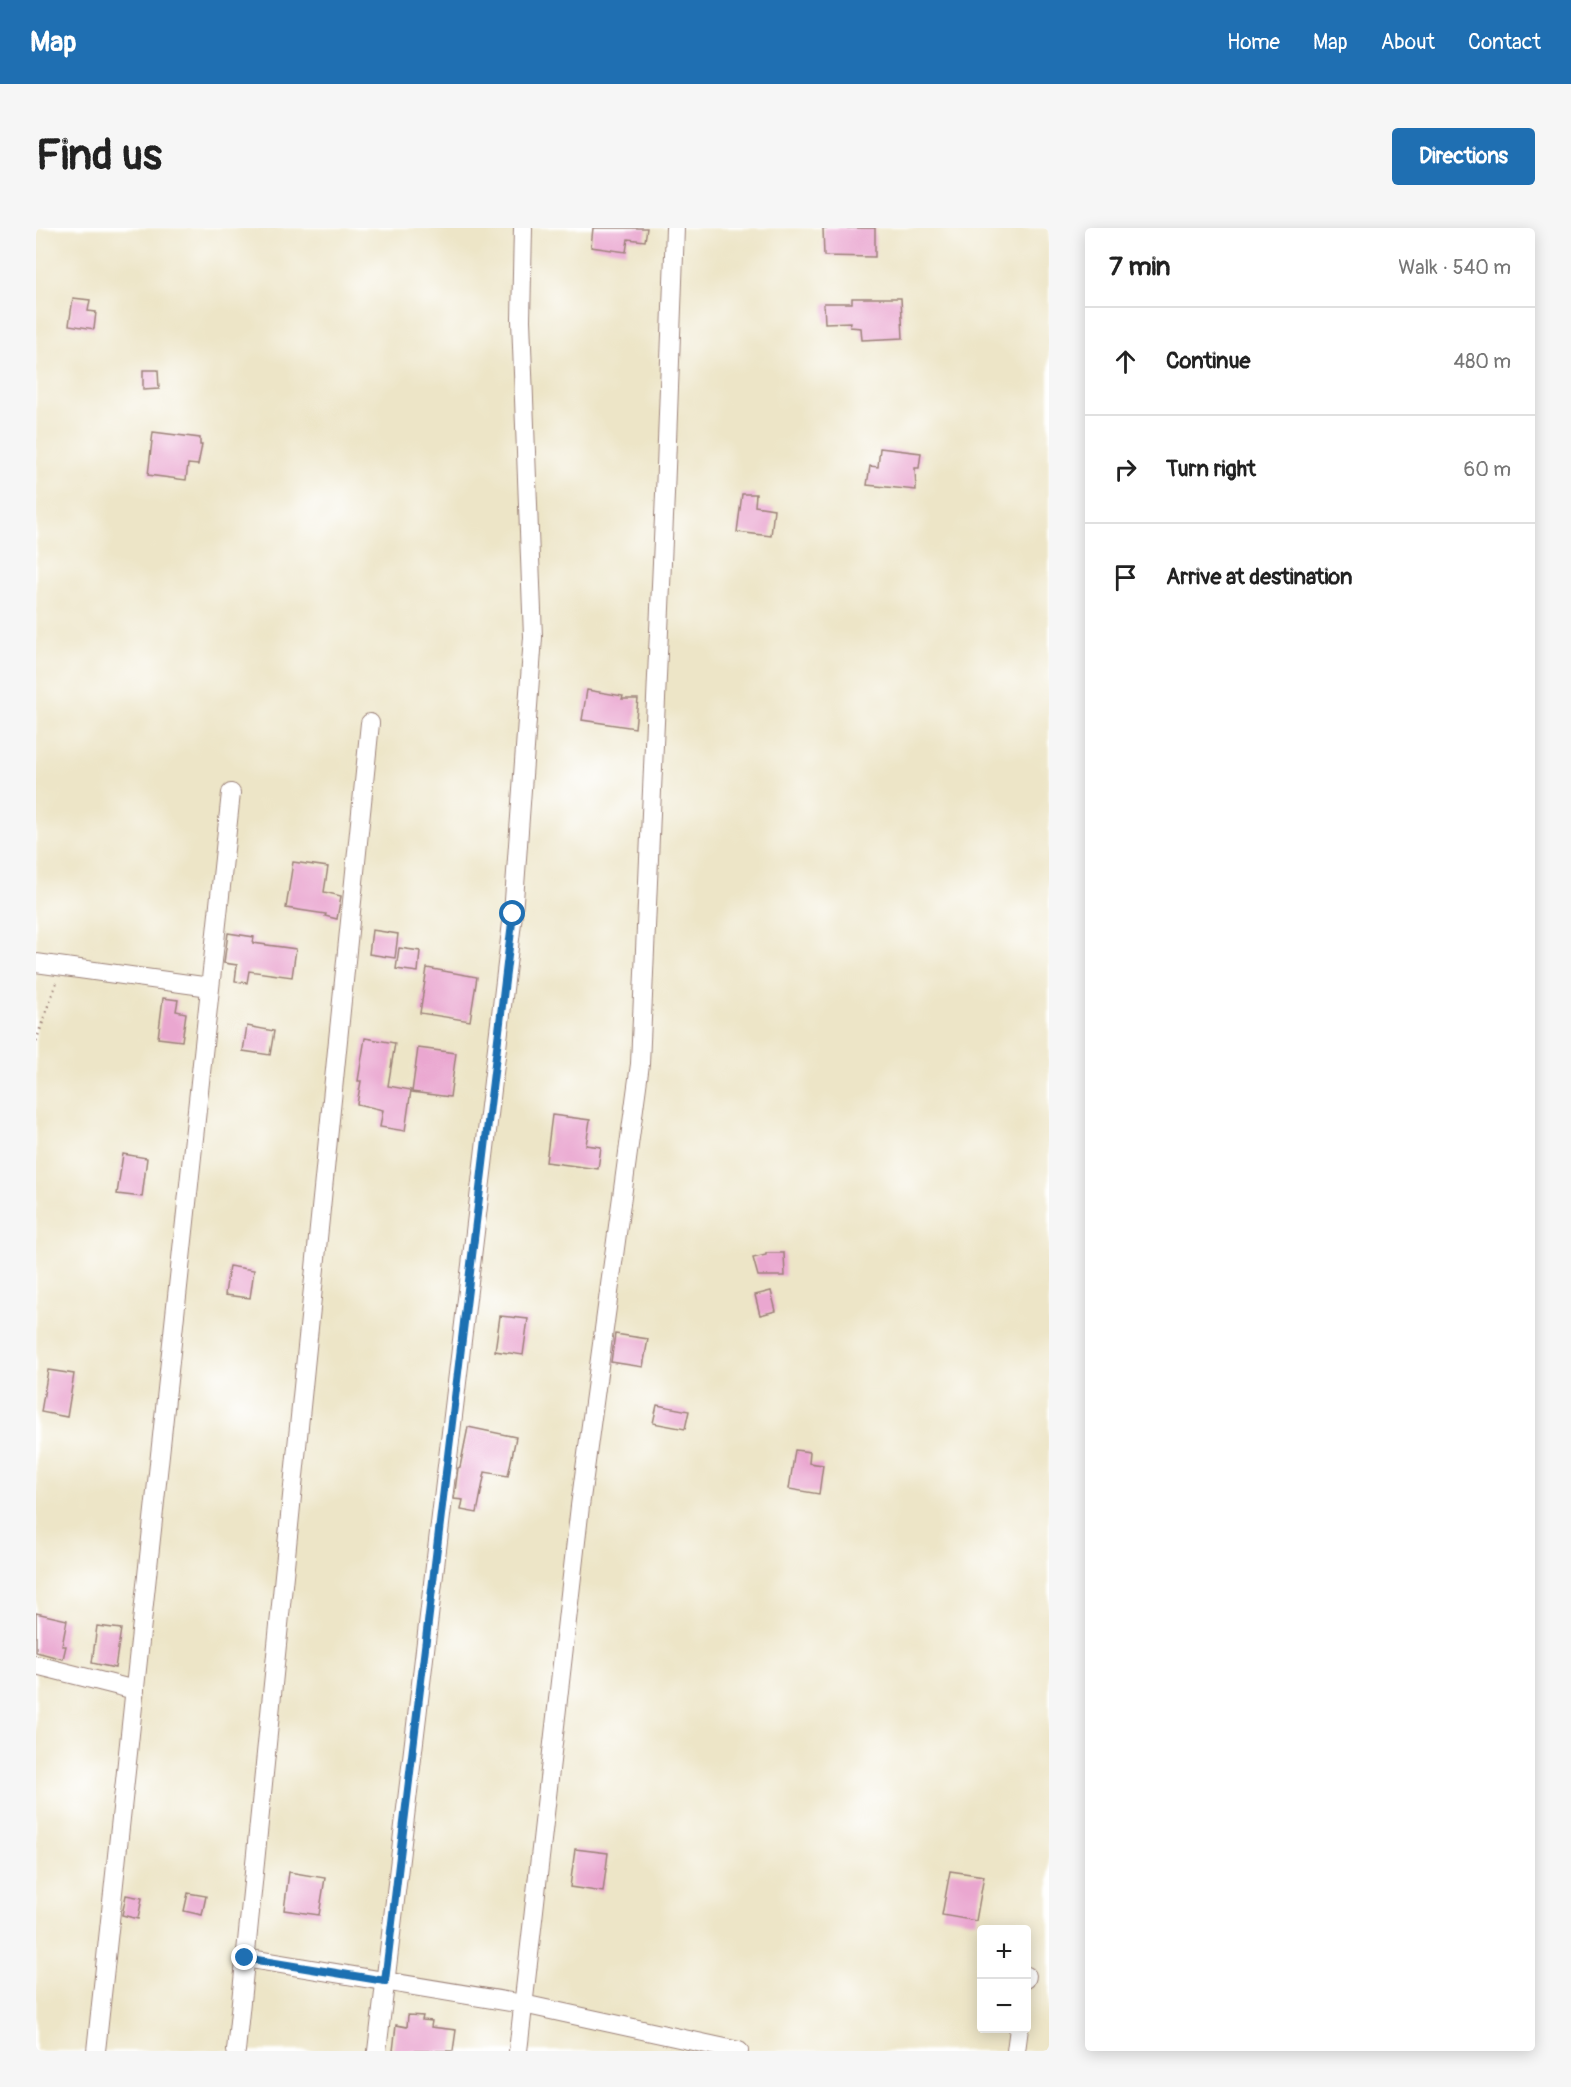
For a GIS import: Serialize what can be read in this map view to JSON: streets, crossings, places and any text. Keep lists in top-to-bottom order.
{
  "page": {
    "header": "Map",
    "nav": [
      "Home",
      "Map",
      "About",
      "Contact"
    ],
    "buttons": "Directions",
    "title": "Find us",
    "heading": ["7 min", "Walk · 540 m"],
    "list": [
      ["Continue", "480 m"],
      ["Turn right", "60 m"],
      "Arrive at destination"
    ],
    "map_buttons": ["+", "−"]
  }
}
